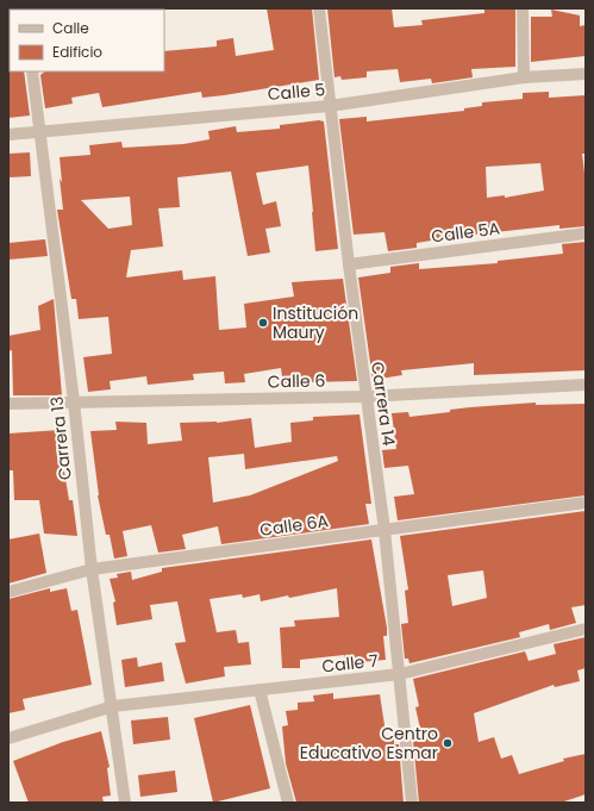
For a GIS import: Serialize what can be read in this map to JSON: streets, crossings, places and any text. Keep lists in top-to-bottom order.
{
  "streets": {
    "street": [
      "Calle 5",
      "Calle 5A",
      "Calle 6",
      "Carrera 14",
      "Carrera 13",
      "Calle 6A",
      "Calle 7"
    ]
  },
  "crossings": [
    ["Calle 5", "Carrera 14"],
    ["Calle 5", "Carrera 13"],
    ["Calle 5A", "Carrera 14"],
    ["Calle 6", "Carrera 14"],
    ["Calle 6", "Carrera 13"],
    ["Carrera 14", "Calle 6A"],
    ["Carrera 14", "Calle 7"],
    ["Carrera 13", "Calle 6A"],
    ["Carrera 13", "Calle 7"]
  ],
  "places": ["Institución Maury", "Centro Educativo Esmar"],
  "legend": ["Calle", "Edificio"]
}
